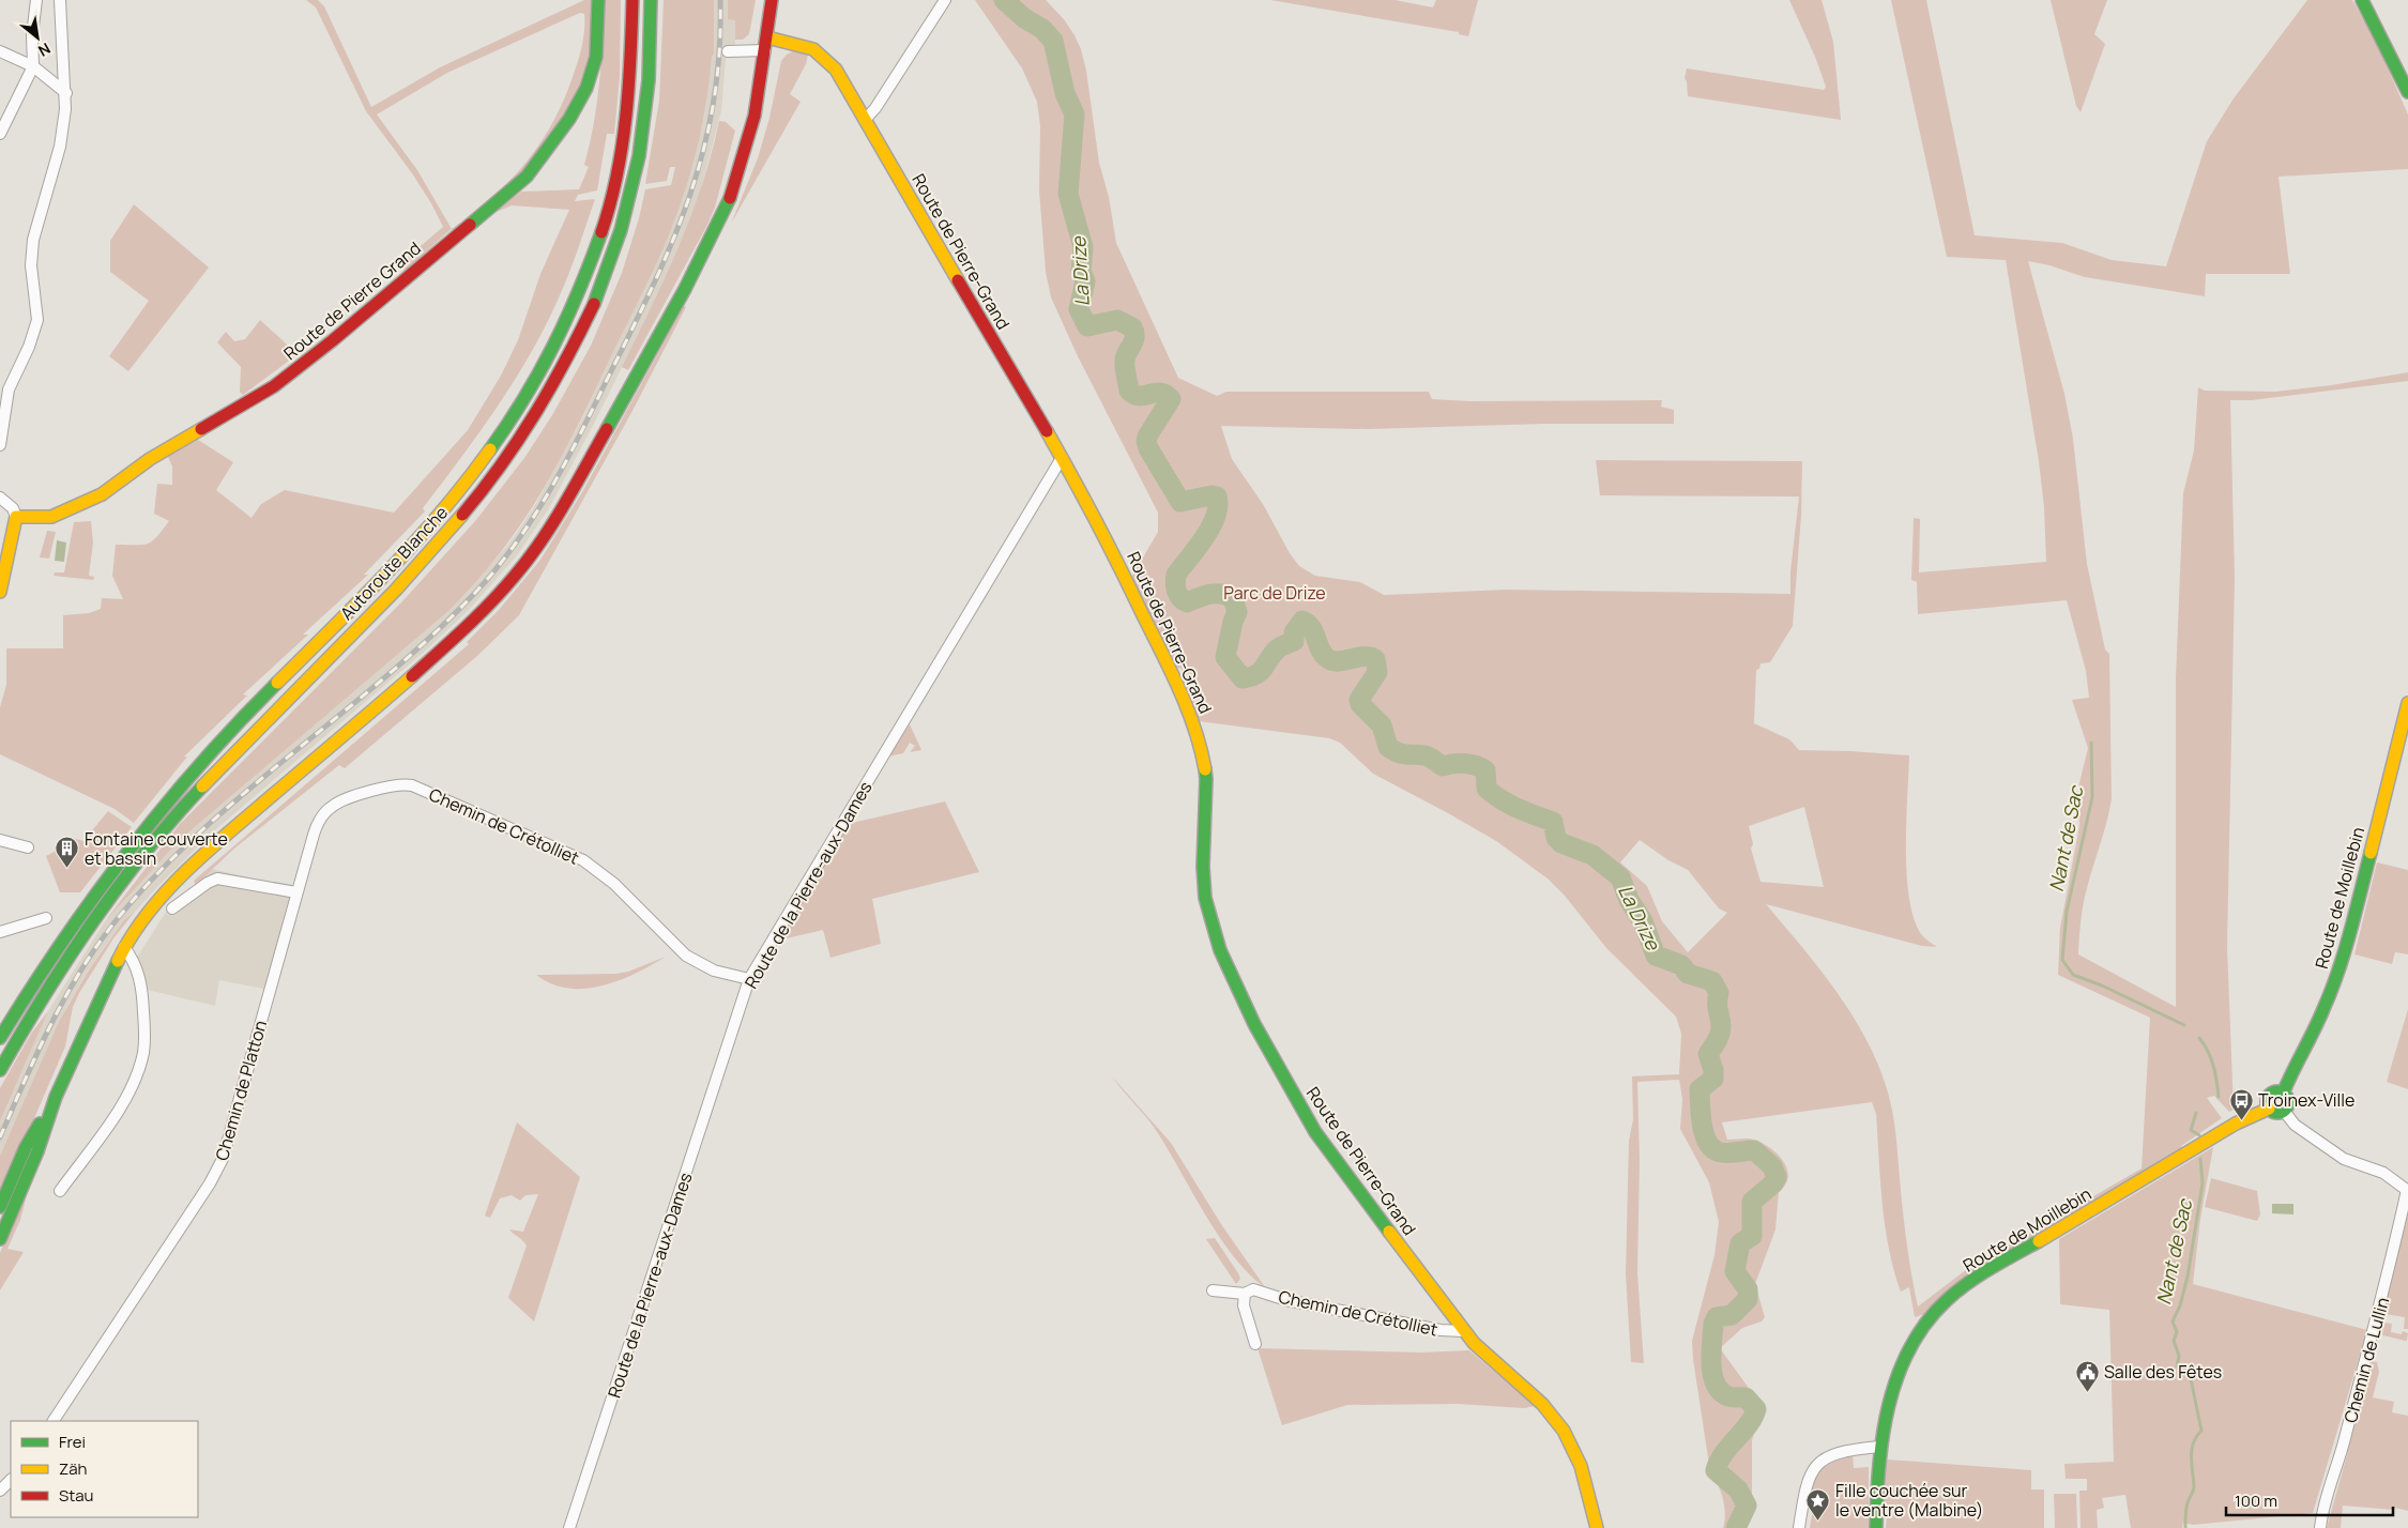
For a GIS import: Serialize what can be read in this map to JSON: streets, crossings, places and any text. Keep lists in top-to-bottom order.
{
  "streets": {
    "main road": [
      "Route de Pierre-Grand",
      "Route de Pierre Grand",
      "Autoroute Blanche",
      "Route de Moillebin"
    ],
    "street": [
      "Chemin de Crétolliet",
      "Route de la Pierre-aux-Dames",
      "Chemin de Platton",
      "Chemin de Lullin"
    ]
  },
  "crossings": [
    ["Route de Pierre-Grand", "Chemin de Crétolliet"],
    ["Route de Pierre-Grand", "Route de la Pierre-aux-Dames"],
    ["Chemin de Crétolliet", "Route de la Pierre-aux-Dames"],
    ["Chemin de Crétolliet", "Chemin de Platton"]
  ],
  "water": ["La Drize", "Nant de Sac"],
  "parks": ["Parc de Drize"],
  "places": {
    "building": ["Fontaine couverte et bassin"],
    "bus stop": ["Troinex-Ville"],
    "public building": ["Salle des Fêtes"],
    "place": ["Fille couchée sur le ventre (Malbine)"]
  },
  "legend": ["Frei", "Zäh", "Stau"],
  "scale_bar": "100 m",
  "north": "bottom right"
}
